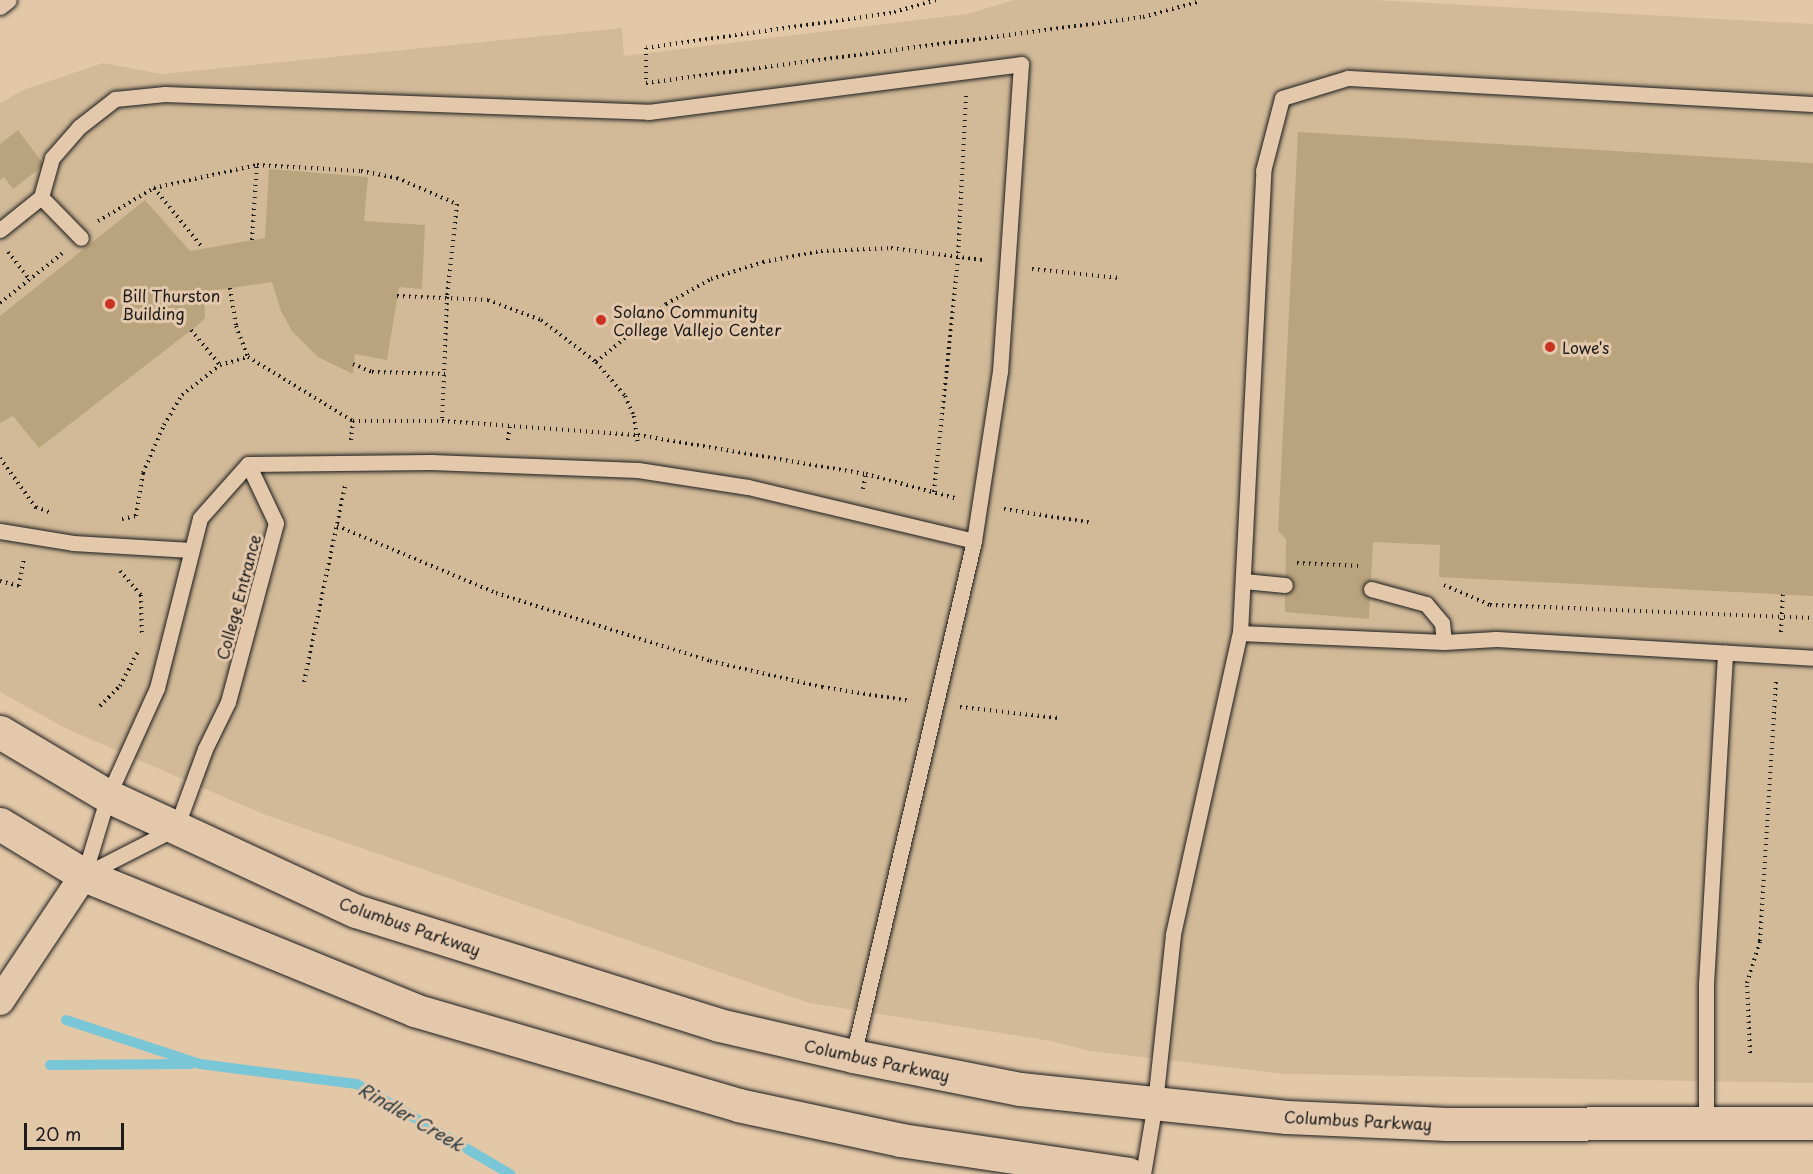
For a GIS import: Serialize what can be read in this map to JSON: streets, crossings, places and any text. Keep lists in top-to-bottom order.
{
  "streets": {
    "main road": ["Columbus Parkway"],
    "lane": ["College Entrance"]
  },
  "crossings": [
    ["College Entrance", "Columbus Parkway"]
  ],
  "water": ["Rindler Creek"],
  "places": ["Bill Thurston Building", "Solano Community College Vallejo Center", "Lowe's"],
  "scale_bar": "20 m"
}
